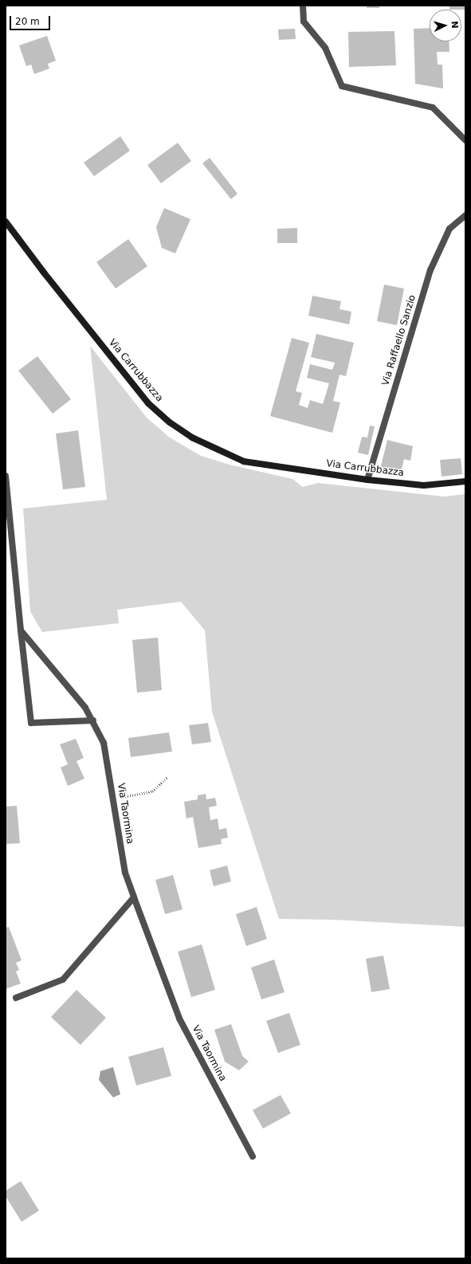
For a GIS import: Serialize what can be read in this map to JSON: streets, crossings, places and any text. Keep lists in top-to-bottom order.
{
  "streets": {
    "main road": ["Via Carrubbazza"],
    "street": ["Via Raffaello Sanzio", "Via Taormina"]
  },
  "crossings": [
    ["Via Raffaello Sanzio", "Via Carrubbazza"]
  ],
  "scale_bar": "20 m",
  "north": "right"
}
